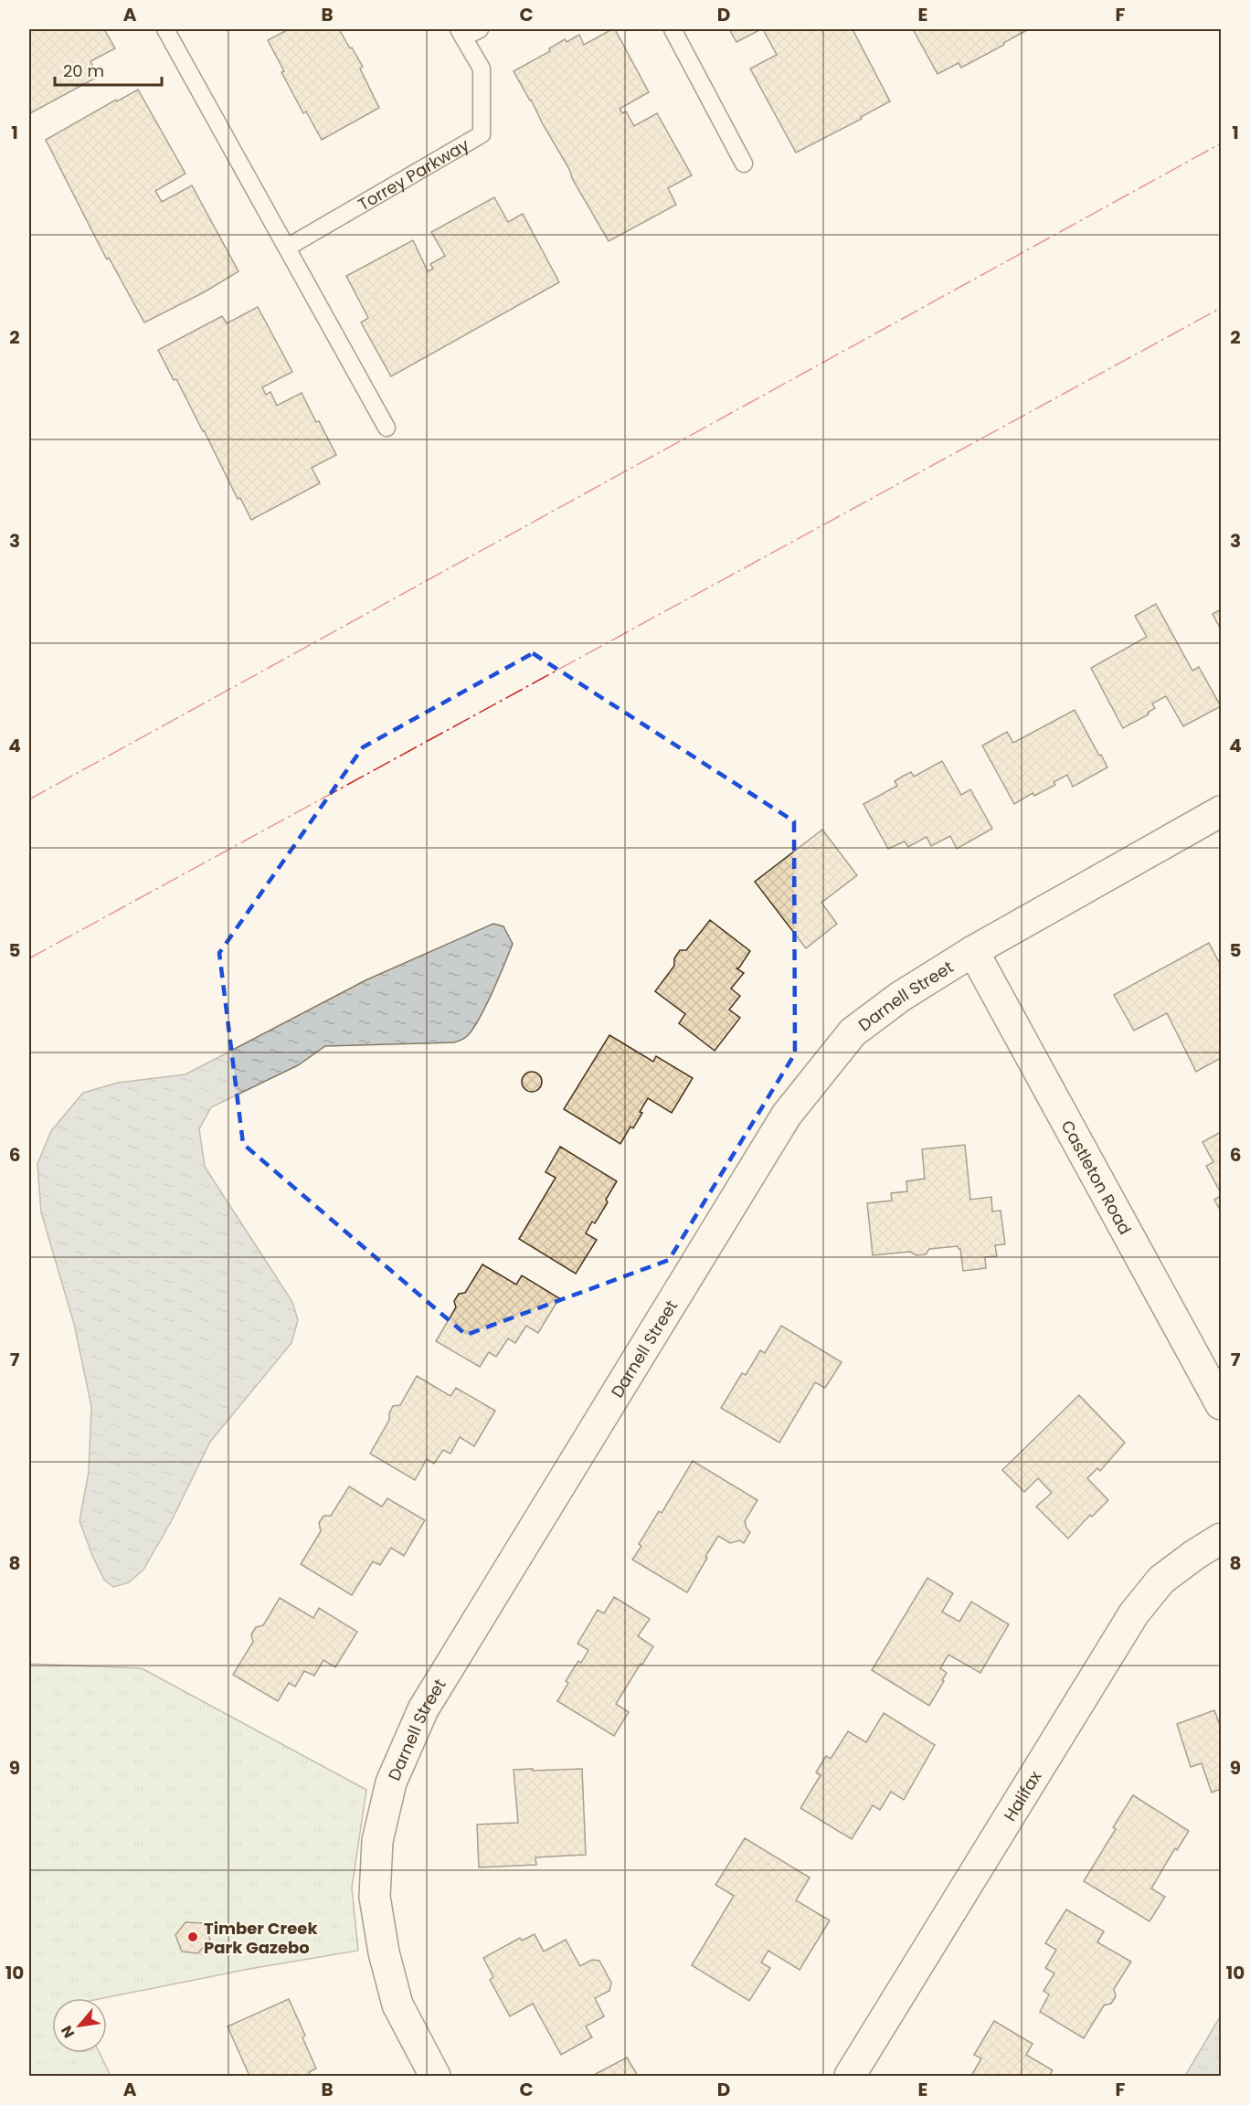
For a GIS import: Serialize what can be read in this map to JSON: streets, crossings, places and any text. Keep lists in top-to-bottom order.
{
  "streets": {
    "street": ["Darnell Street", "Castleton Road", "Halifax"],
    "lane": ["Torrey Parkway"]
  },
  "crossings": [
    ["Darnell Street", "Castleton Road"]
  ],
  "places": ["Timber Creek Park Gazebo"],
  "scale_bar": "20 m",
  "north": "bottom left",
  "grid": {
    "columns": [
      "A",
      "B",
      "C",
      "D",
      "E",
      "F"
    ],
    "rows": [
      "1",
      "2",
      "3",
      "4",
      "5",
      "6",
      "7",
      "8",
      "9",
      "10"
    ]
  }
}
